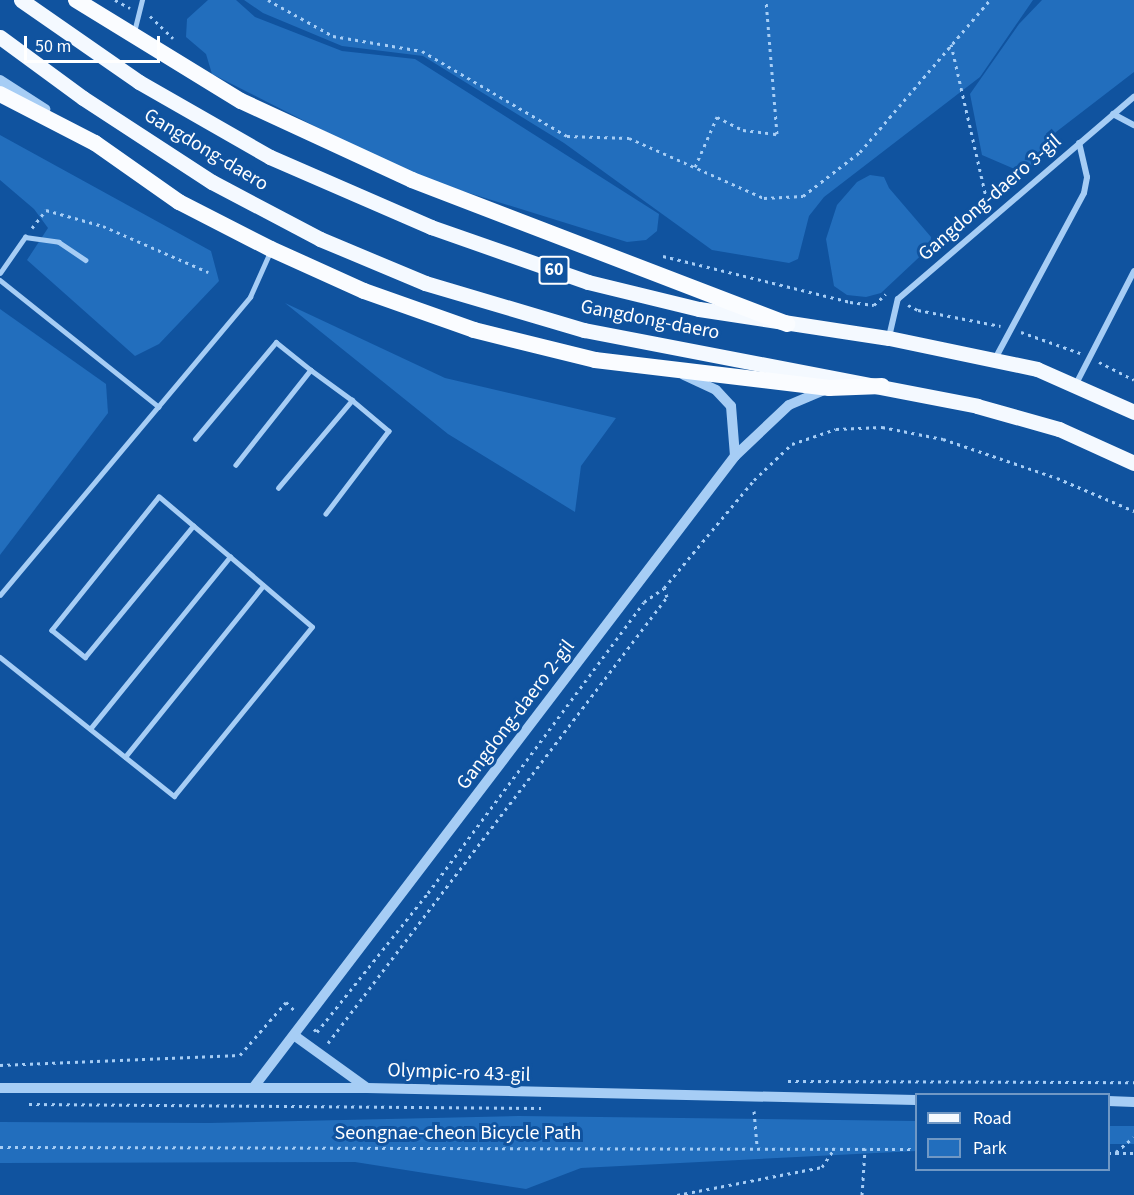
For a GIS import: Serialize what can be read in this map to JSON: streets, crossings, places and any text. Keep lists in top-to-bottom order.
{
  "streets": {
    "main road": ["Gangdong-daero", "60"],
    "street": ["Gangdong-daero 3-gil", "Gangdong-daero 2-gil", "Olympic-ro 43-gil"],
    "path": ["Seongnae-cheon Bicycle Path"]
  },
  "crossings": [
    ["Gangdong-daero", "Gangdong-daero 3-gil"],
    ["Gangdong-daero 2-gil", "Olympic-ro 43-gil"]
  ],
  "legend": ["Road", "Park"],
  "scale_bar": "50 m"
}
